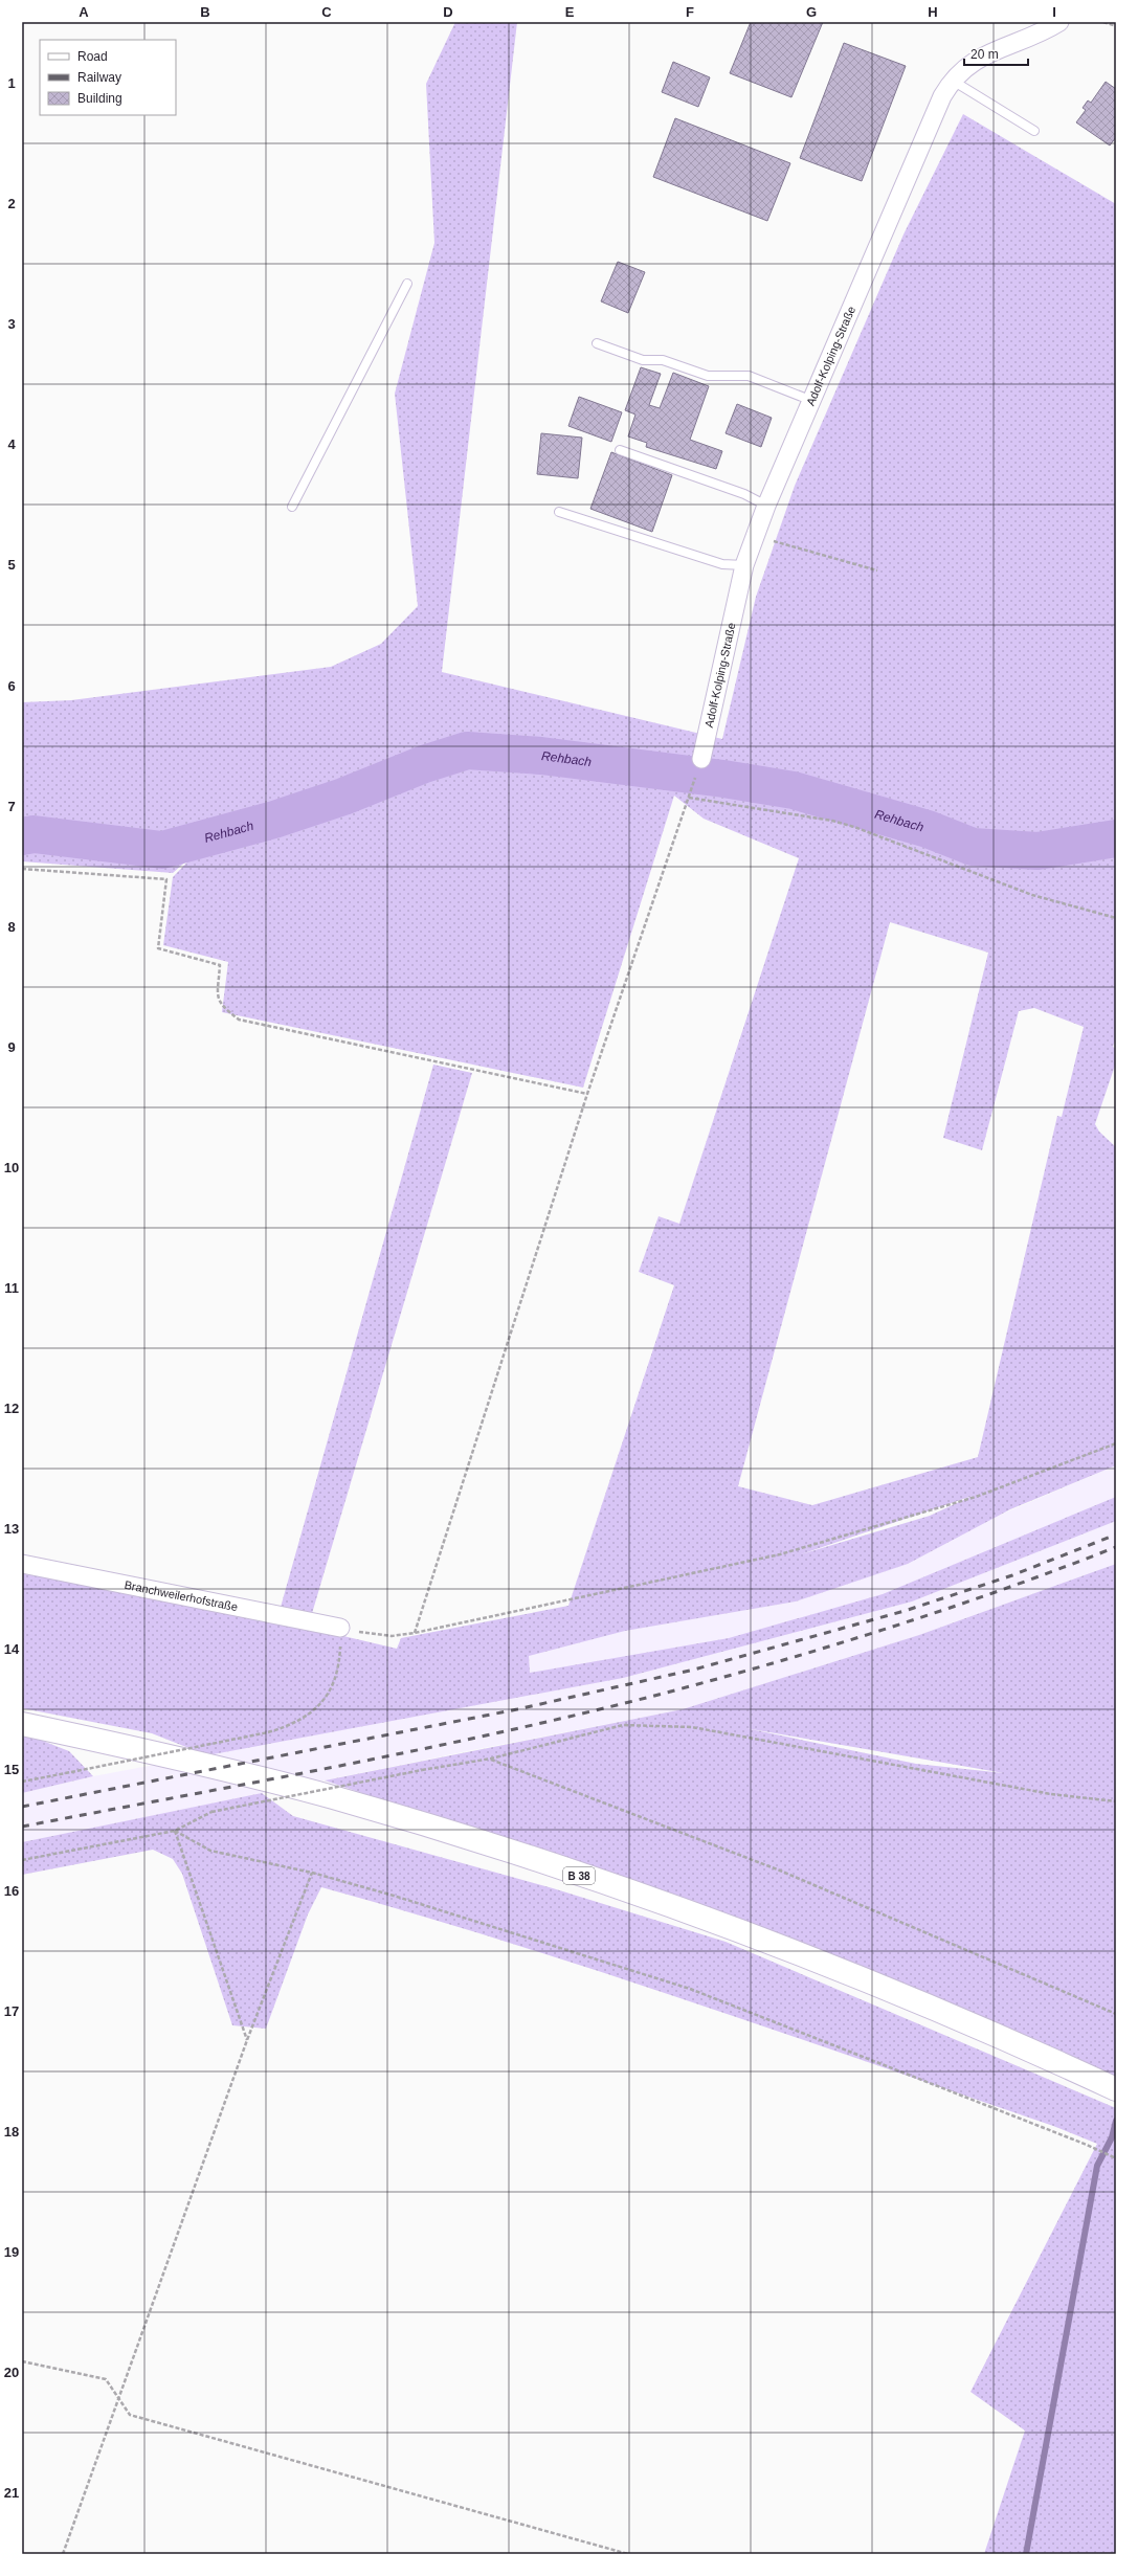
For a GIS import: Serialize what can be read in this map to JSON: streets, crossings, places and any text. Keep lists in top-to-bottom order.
{
  "streets": {
    "main road": ["B 38"],
    "street": ["Adolf-Kolping-Straße", "Branchweilerhofstraße"]
  },
  "water": ["Rehbach"],
  "legend": ["Road", "Railway", "Building"],
  "scale_bar": "20 m",
  "grid": {
    "columns": [
      "A",
      "B",
      "C",
      "D",
      "E",
      "F",
      "G",
      "H",
      "I"
    ],
    "rows": [
      "1",
      "2",
      "3",
      "4",
      "5",
      "6",
      "7",
      "8",
      "9",
      "10",
      "11",
      "12",
      "13",
      "14",
      "15",
      "16",
      "17",
      "18",
      "19",
      "20",
      "21"
    ]
  }
}
